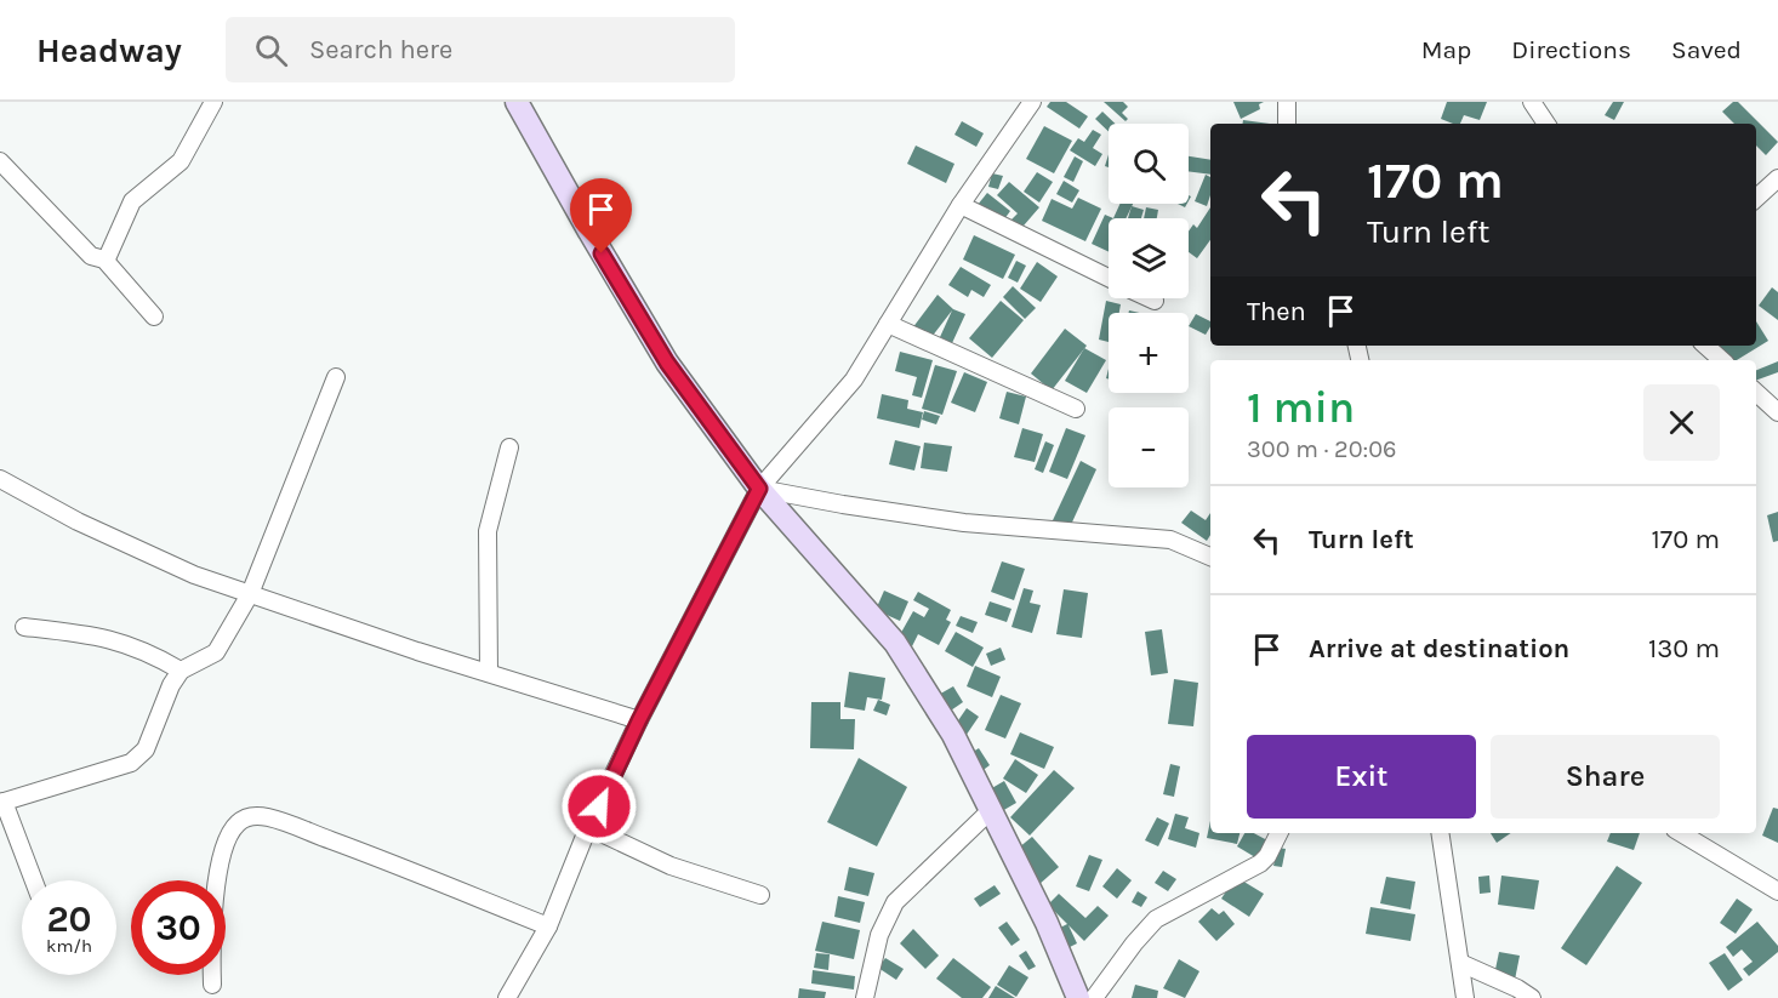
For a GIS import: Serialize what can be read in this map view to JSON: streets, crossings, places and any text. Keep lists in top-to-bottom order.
{
  "page": {
    "header": "Headway",
    "search": "Search here",
    "nav": ["Map", "Directions", "Saved"],
    "map_buttons": ["+", "−"],
    "turn": ["170 m", "Turn left"],
    "then": "Then",
    "heading": ["1 min", "300 m · 20:06"],
    "list": [
      {
        "name": "Turn left",
        "value": "170 m"
      },
      {
        "name": "Arrive at destination",
        "value": "130 m"
      }
    ],
    "buttons": ["Exit", "Share"],
    "speed": "20 km/h",
    "limit": "30"
  }
}
